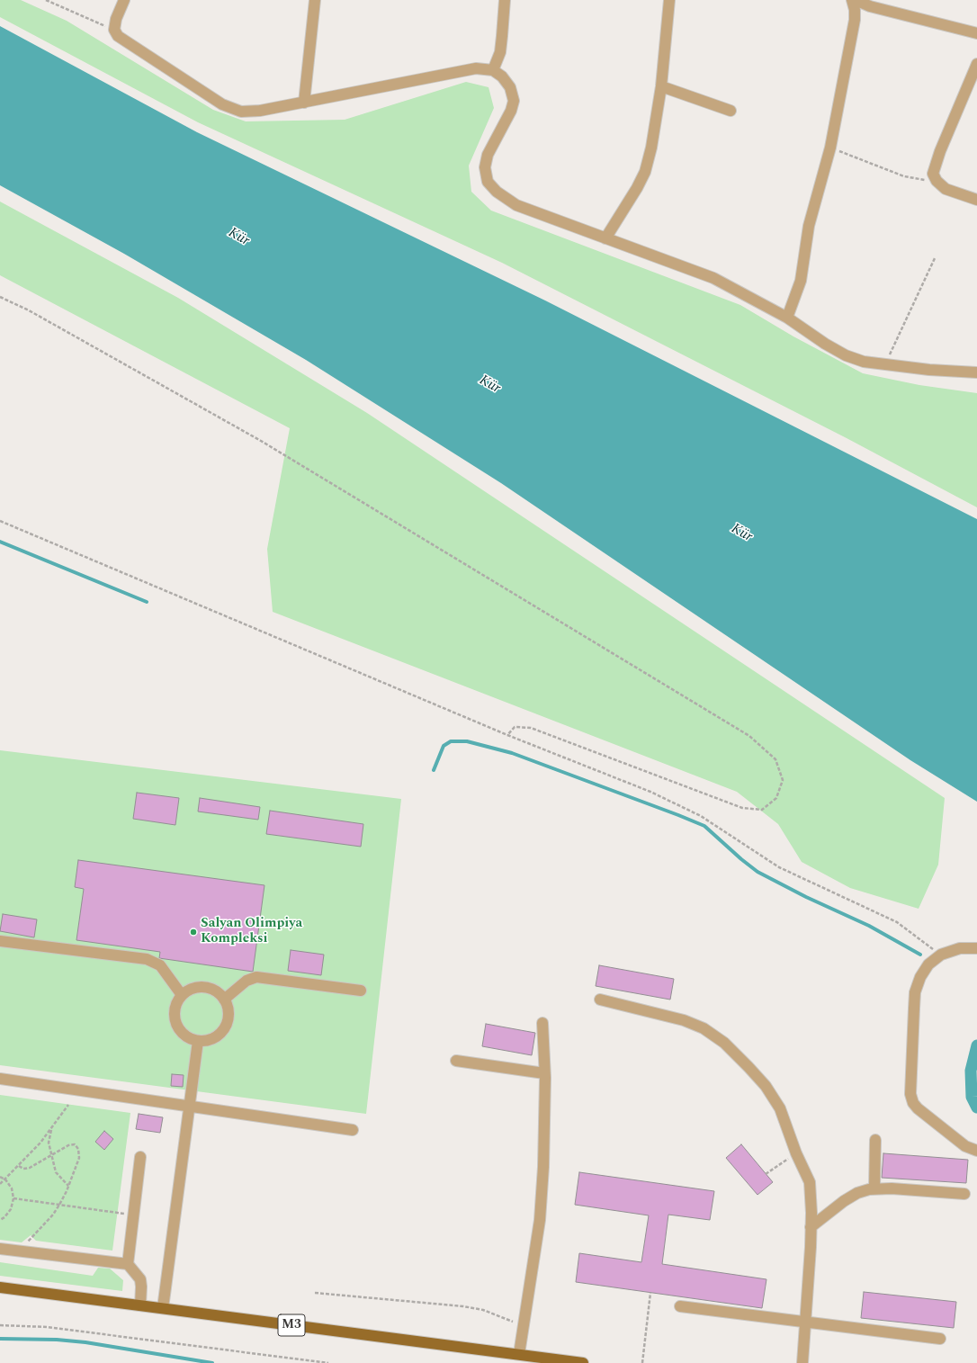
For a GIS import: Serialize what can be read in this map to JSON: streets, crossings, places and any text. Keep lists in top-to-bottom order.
{
  "streets": {
    "main road": ["M3"]
  },
  "water": ["Kür"],
  "places": ["Salyan Olimpiya Kompleksi"]
}
